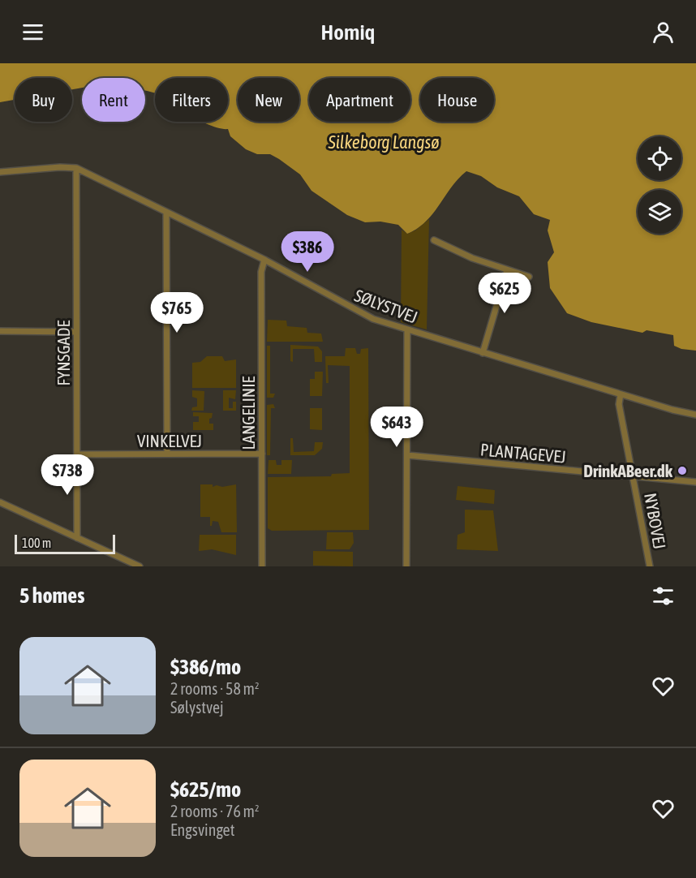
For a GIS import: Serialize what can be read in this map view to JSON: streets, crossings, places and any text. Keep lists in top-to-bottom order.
{
  "streets": {
    "street": [
      "SØLYSTVEJ",
      "FYNSGADE",
      "LANGELINIE",
      "VINKELVEJ",
      "PLANTAGEVEJ",
      "NYBOVEJ"
    ]
  },
  "crossings": [
    ["SØLYSTVEJ", "FYNSGADE"],
    ["SØLYSTVEJ", "LANGELINIE"],
    ["SØLYSTVEJ", "NYBOVEJ"],
    ["FYNSGADE", "VINKELVEJ"],
    ["LANGELINIE", "VINKELVEJ"],
    ["PLANTAGEVEJ", "NYBOVEJ"]
  ],
  "water": ["Silkeborg Langsø"],
  "places": ["DrinkABeer.dk"],
  "scale_bar": "100 m",
  "page": {
    "header": "Homiq",
    "chip": [
      "Buy",
      "Rent",
      "Filters",
      "New",
      "Apartment",
      "House"
    ],
    "price": [
      "$386",
      "$625",
      "$765",
      "$643",
      "$738"
    ],
    "scale": "100 m",
    "heading": "5 homes",
    "list": [
      {
        "name": "$386/mo",
        "note": "2 rooms · 58 m² · Sølystvej"
      },
      {
        "name": "$625/mo",
        "note": "2 rooms · 76 m² · Engsvinget"
      }
    ]
  }
}
